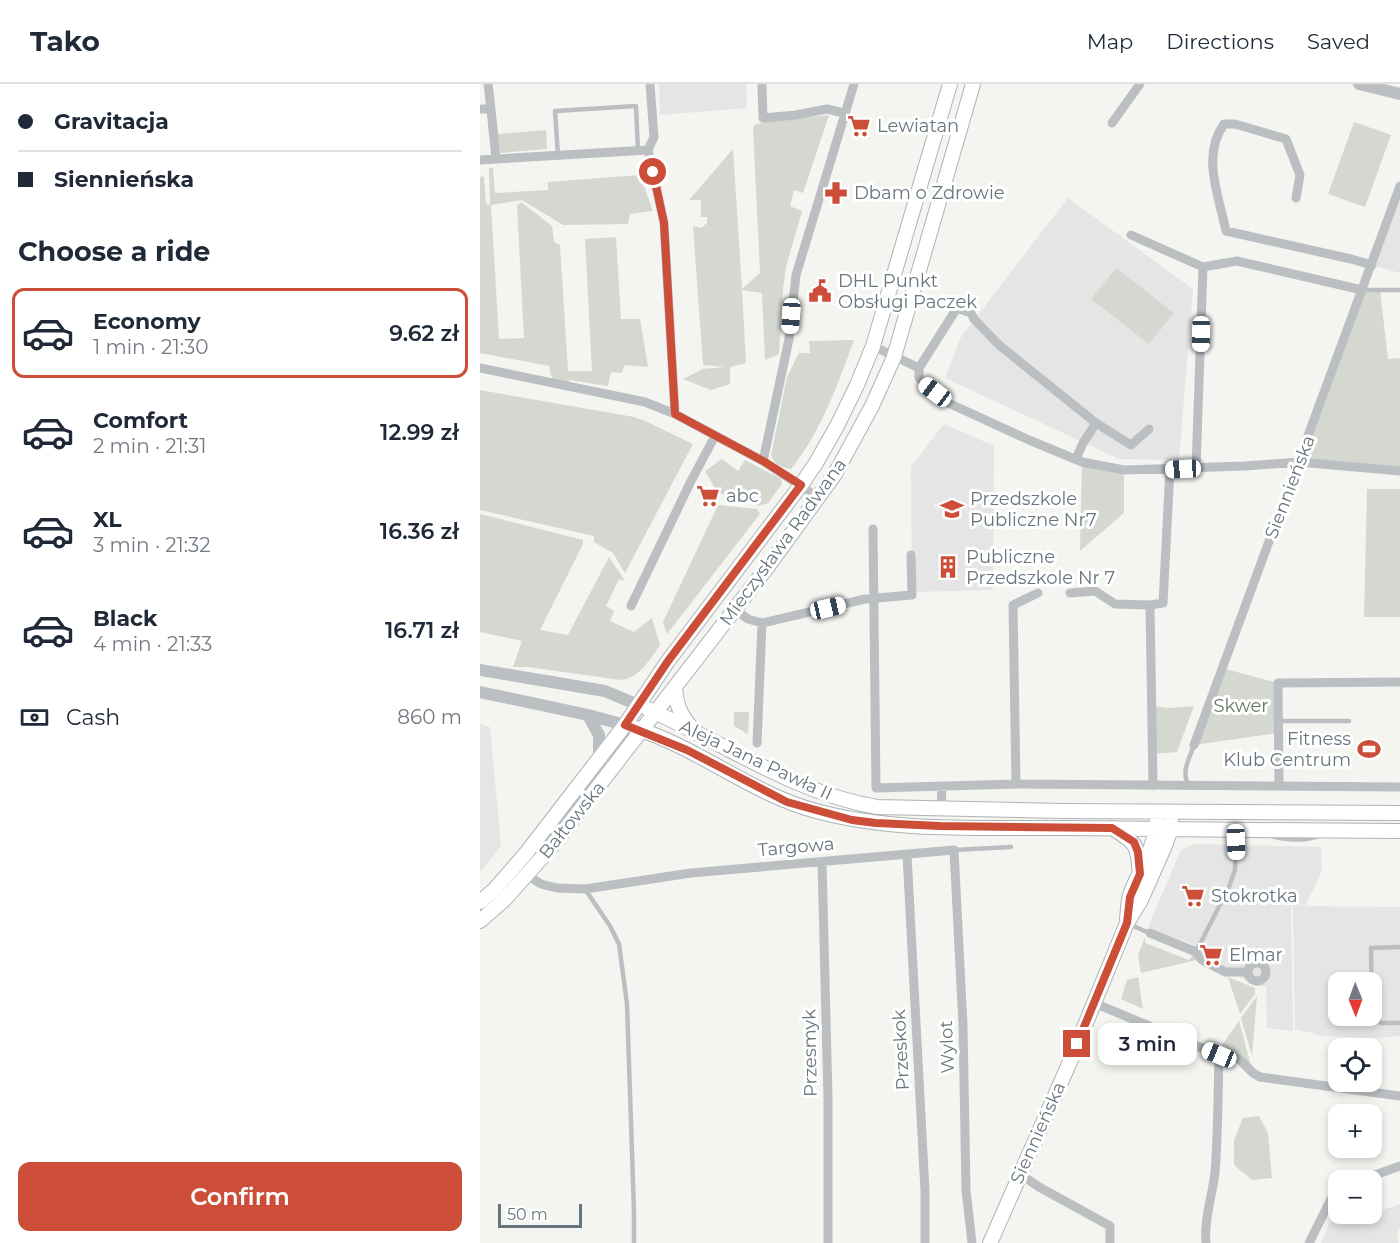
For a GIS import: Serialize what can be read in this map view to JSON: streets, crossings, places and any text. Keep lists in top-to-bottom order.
{
  "streets": {
    "main road": [
      "Siennieńska",
      "Mieczysława Radwana",
      "Aleja Jana Pawła II",
      "Bałtowska"
    ],
    "street": [
      "Targowa",
      "Wylot",
      "Przeskok",
      "Przesmyk"
    ]
  },
  "crossings": [
    ["Siennieńska", "Aleja Jana Pawła II"],
    ["Mieczysława Radwana", "Aleja Jana Pawła II"],
    ["Mieczysława Radwana", "Bałtowska"],
    ["Aleja Jana Pawła II", "Bałtowska"],
    ["Bałtowska", "Targowa"],
    ["Targowa", "Wylot"],
    ["Targowa", "Przeskok"],
    ["Targowa", "Przesmyk"]
  ],
  "parks": ["Skwer"],
  "places": {
    "supermarket": [
      "Lewiatan",
      "abc",
      "Stokrotka",
      "Elmar"
    ],
    "pharmacy": ["Dbam o Zdrowie"],
    "public building": ["DHL Punkt Obsługi Paczek"],
    "school or university": ["Przedszkole Publiczne Nr7"],
    "building": ["Publiczne Przedszkole Nr 7"],
    "sports": ["Fitness Klub Centrum"]
  },
  "scale_bar": "50 m",
  "north": "bottom",
  "page": {
    "header": "Tako",
    "nav": ["Map", "Directions", "Saved"],
    "banner": ["Gravitacja", "Siennieńska"],
    "heading": "Choose a ride",
    "list": [
      {
        "name": "Economy",
        "note": "1 min · 21:30",
        "value": "9.62 zł"
      },
      {
        "name": "Comfort",
        "note": "2 min · 21:31",
        "value": "12.99 zł"
      },
      {
        "name": "XL",
        "note": "3 min · 21:32",
        "value": "16.36 zł"
      },
      {
        "name": "Black",
        "note": "4 min · 21:33",
        "value": "16.71 zł"
      }
    ],
    "pay": ["Cash", "860 m"],
    "map_buttons": ["+", "−"],
    "bubble": "3 min",
    "buttons": "Confirm",
    "scale": "50 m"
  }
}
